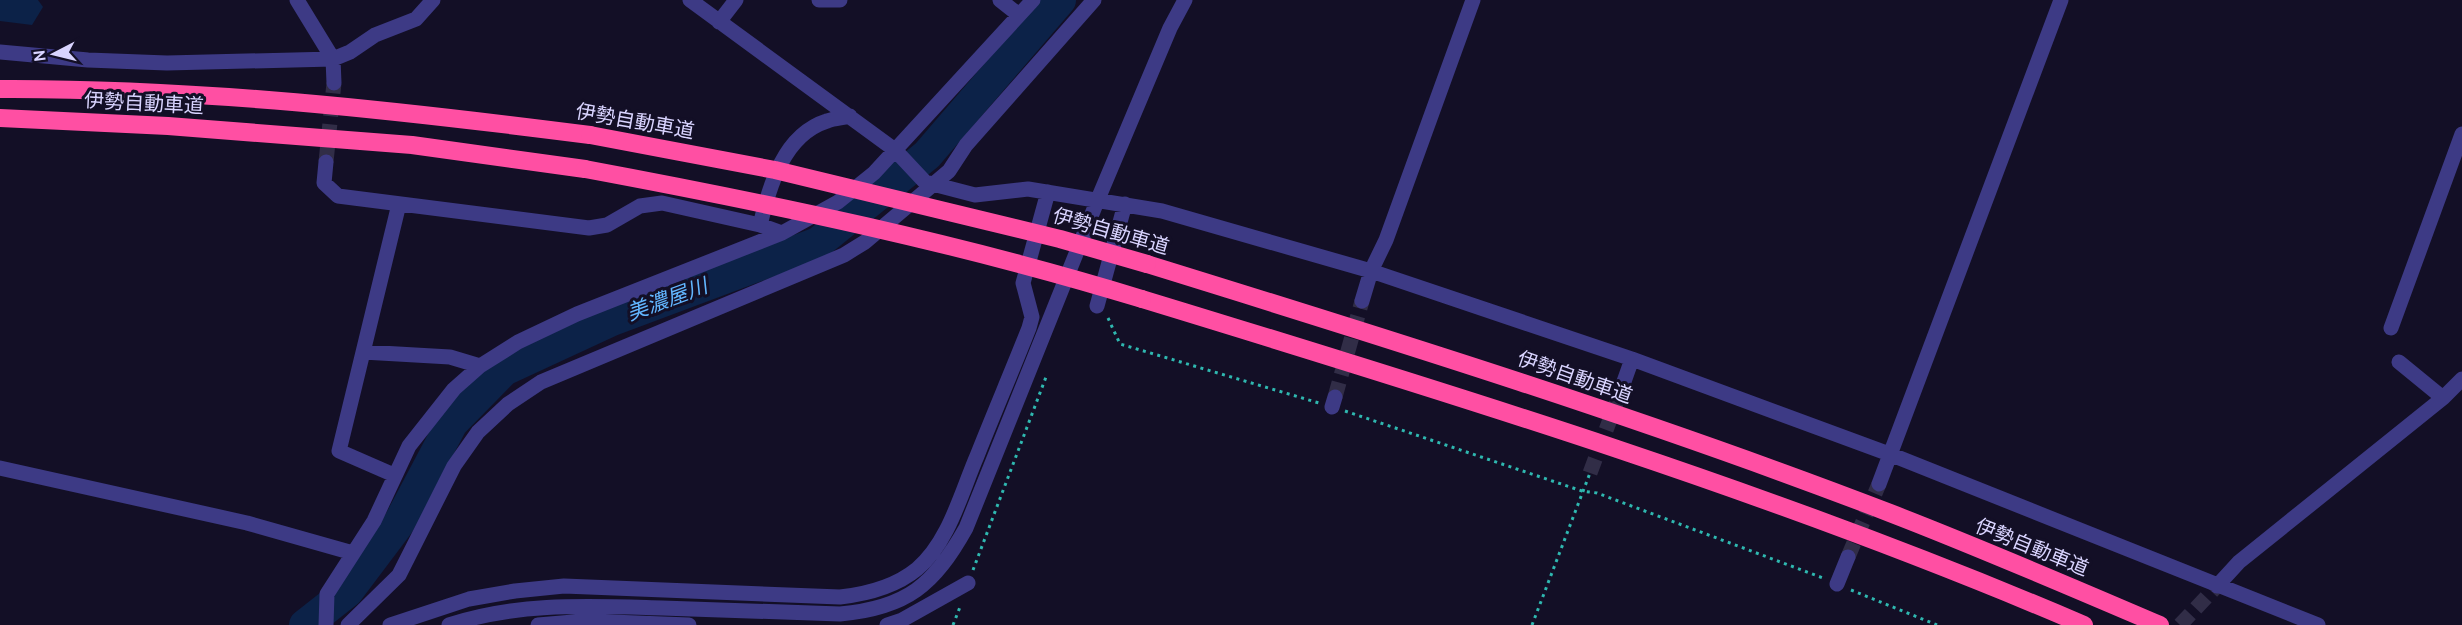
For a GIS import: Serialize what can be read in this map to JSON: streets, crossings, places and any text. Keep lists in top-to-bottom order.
{
  "streets": {
    "highway": ["伊勢自動車道"]
  },
  "water": ["美濃屋川"],
  "north": "left"
}
